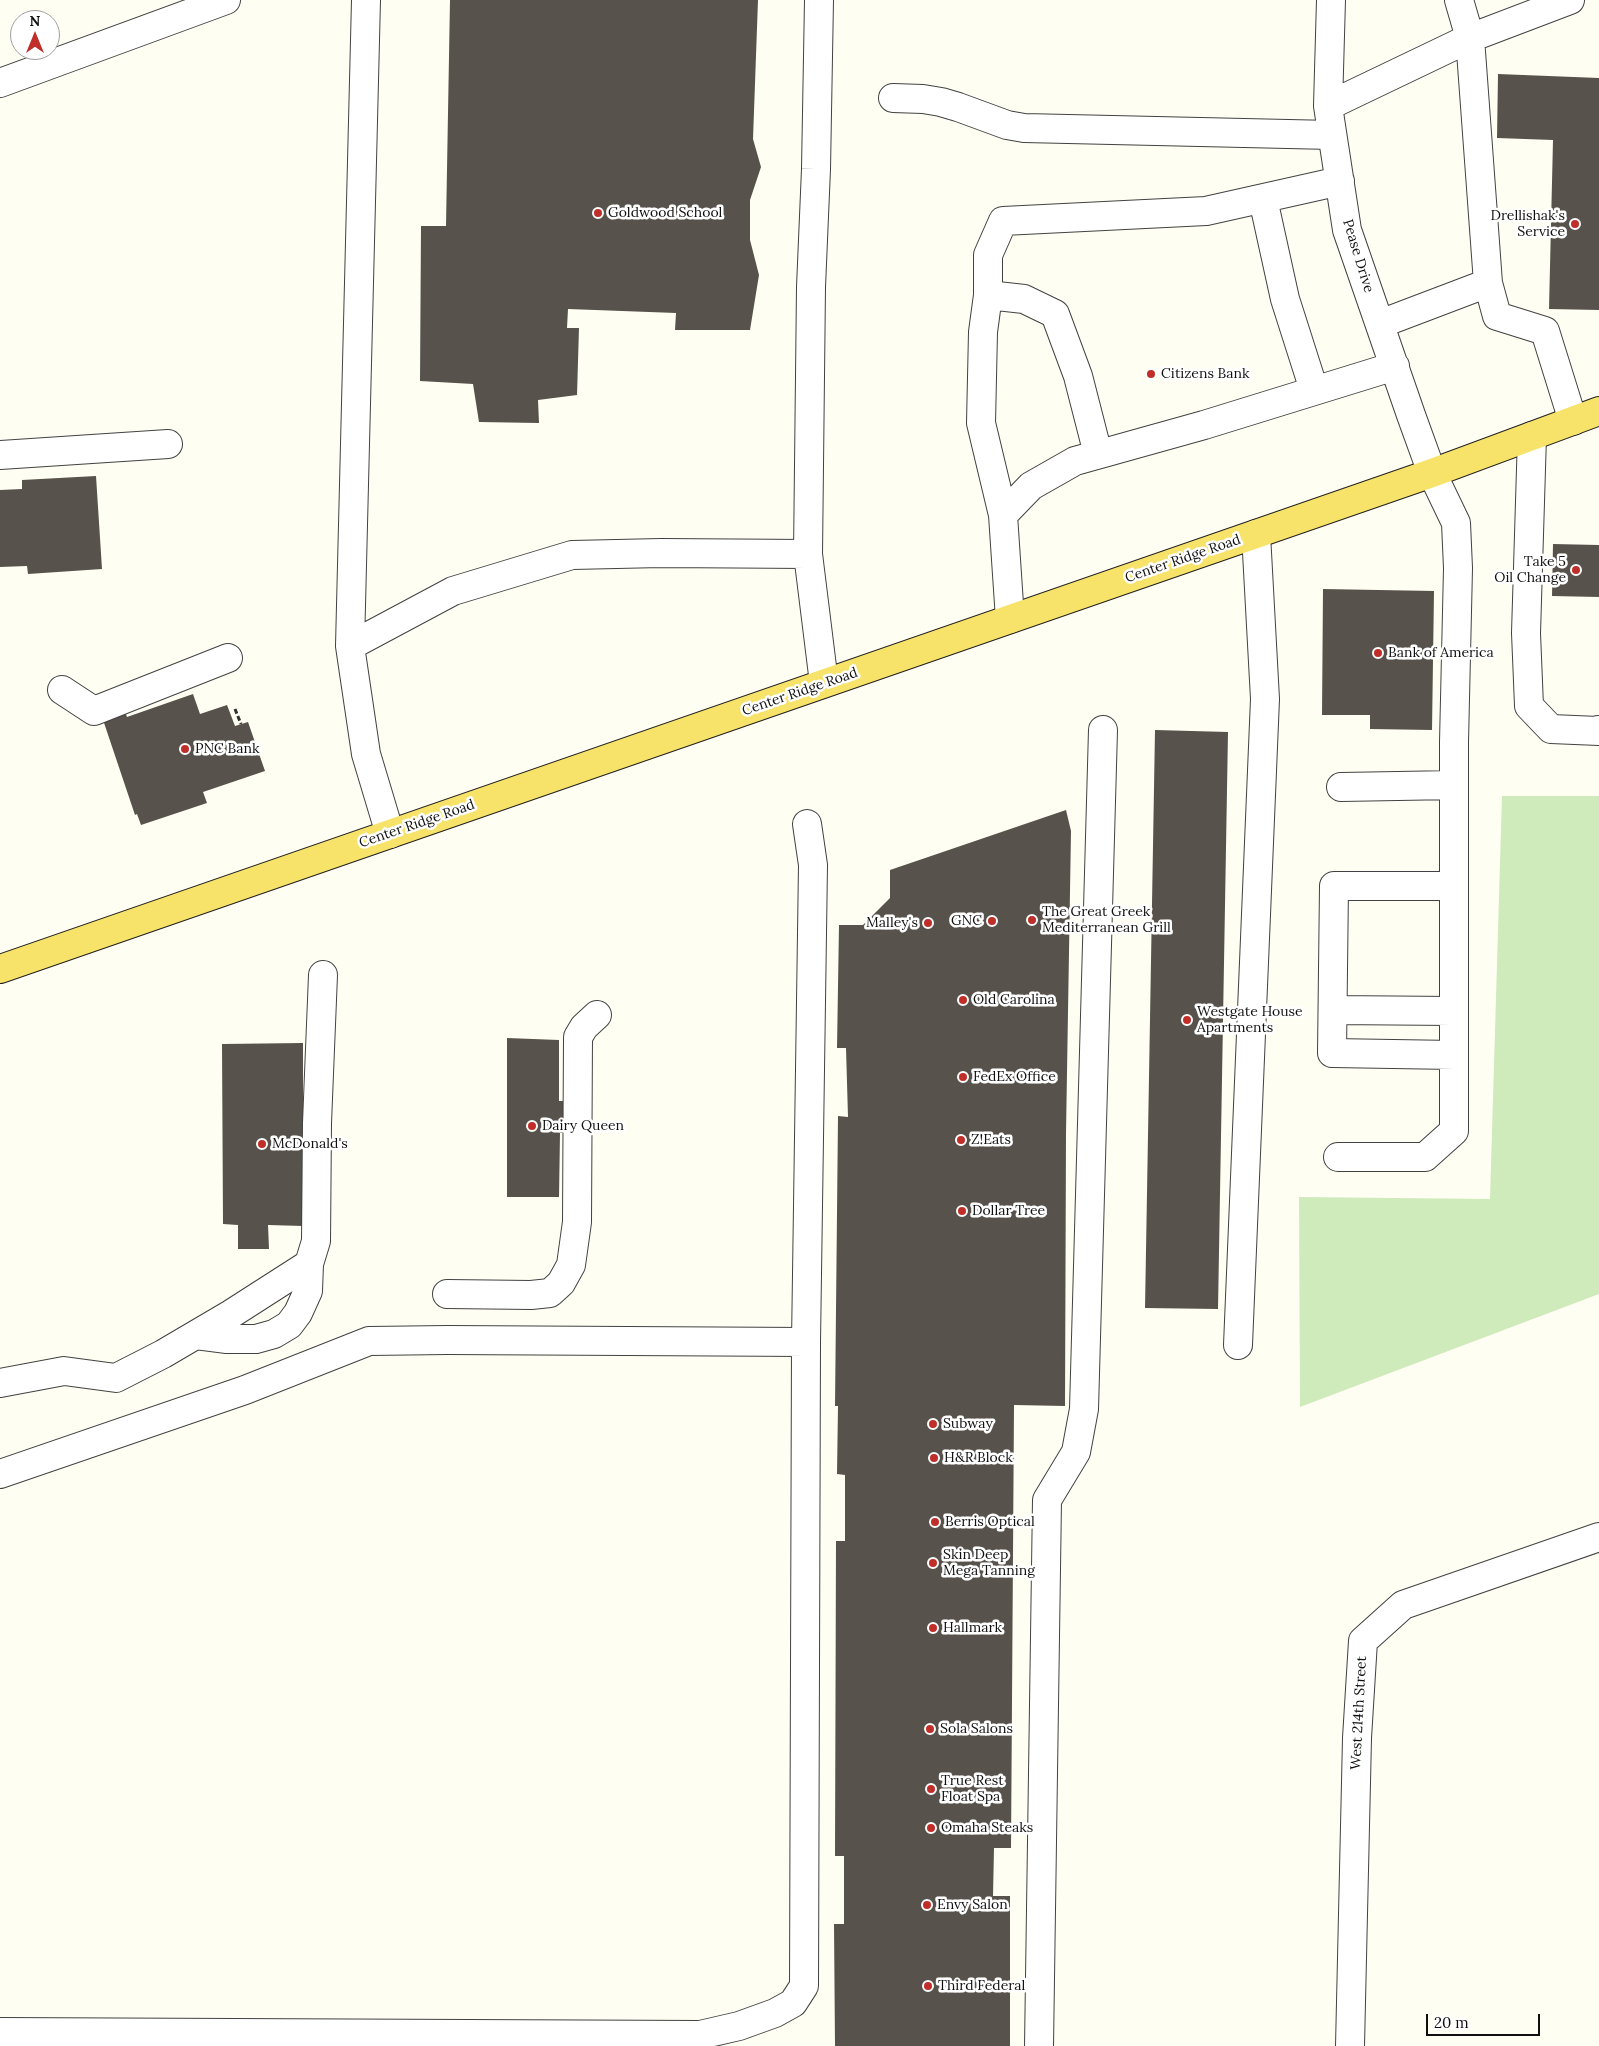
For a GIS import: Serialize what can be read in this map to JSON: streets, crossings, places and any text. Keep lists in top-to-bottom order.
{
  "streets": {
    "main road": ["Center Ridge Road"],
    "street": ["Pease Drive", "West 214th Street"]
  },
  "crossings": [
    ["Pease Drive", "Center Ridge Road"]
  ],
  "places": [
    "Goldwood School",
    "Drellishak's Service",
    "Citizens Bank",
    "Take 5 Oil Change",
    "Bank of America",
    "PNC Bank",
    "The Great Greek Mediterranean Grill",
    "GNC",
    "Malley's",
    "Old Carolina",
    "Westgate House Apartments",
    "FedEx Office",
    "Dairy Queen",
    "Z!Eats",
    "McDonald's",
    "Dollar Tree",
    "Subway",
    "H&R Block",
    "Berris Optical",
    "Skin Deep Mega Tanning",
    "Hallmark",
    "Sola Salons",
    "True Rest Float Spa",
    "Omaha Steaks",
    "Envy Salon",
    "Third Federal"
  ],
  "scale_bar": "20 m",
  "north": "top"
}
